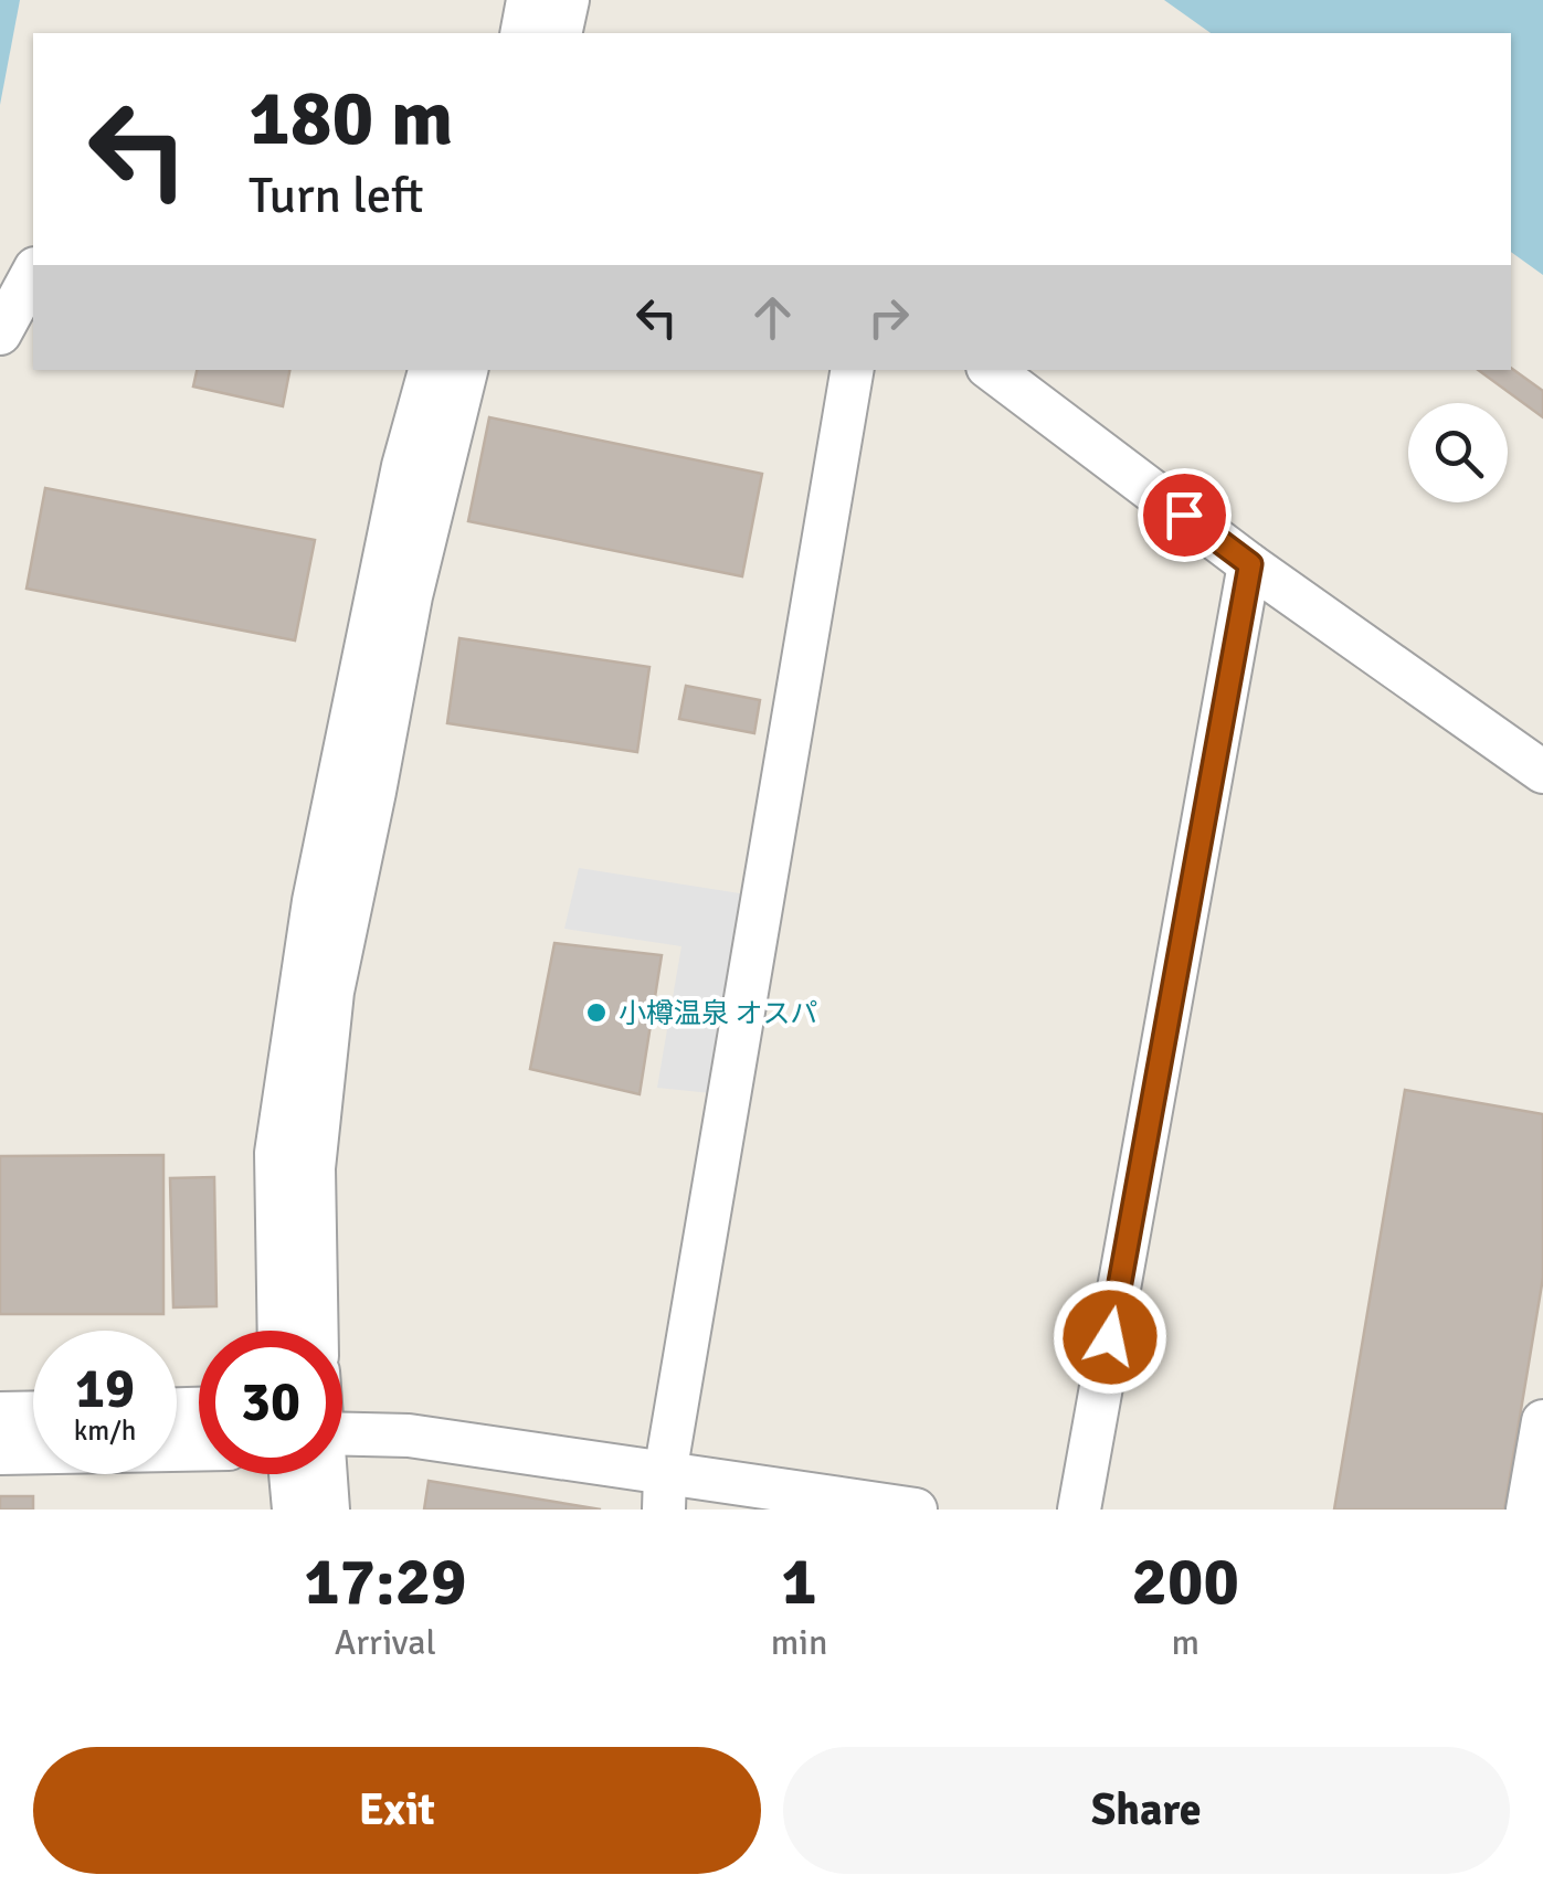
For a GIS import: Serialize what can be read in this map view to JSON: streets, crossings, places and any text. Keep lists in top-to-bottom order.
{
  "places": ["小樽温泉 オスパ"],
  "page": {
    "turn": ["180 m", "Turn left"],
    "speed": "19 km/h",
    "limit": "30",
    "eta": [
      "17:29",
      "Arrival",
      "1",
      "min",
      "200",
      "m"
    ],
    "buttons": ["Exit", "Share"]
  }
}
